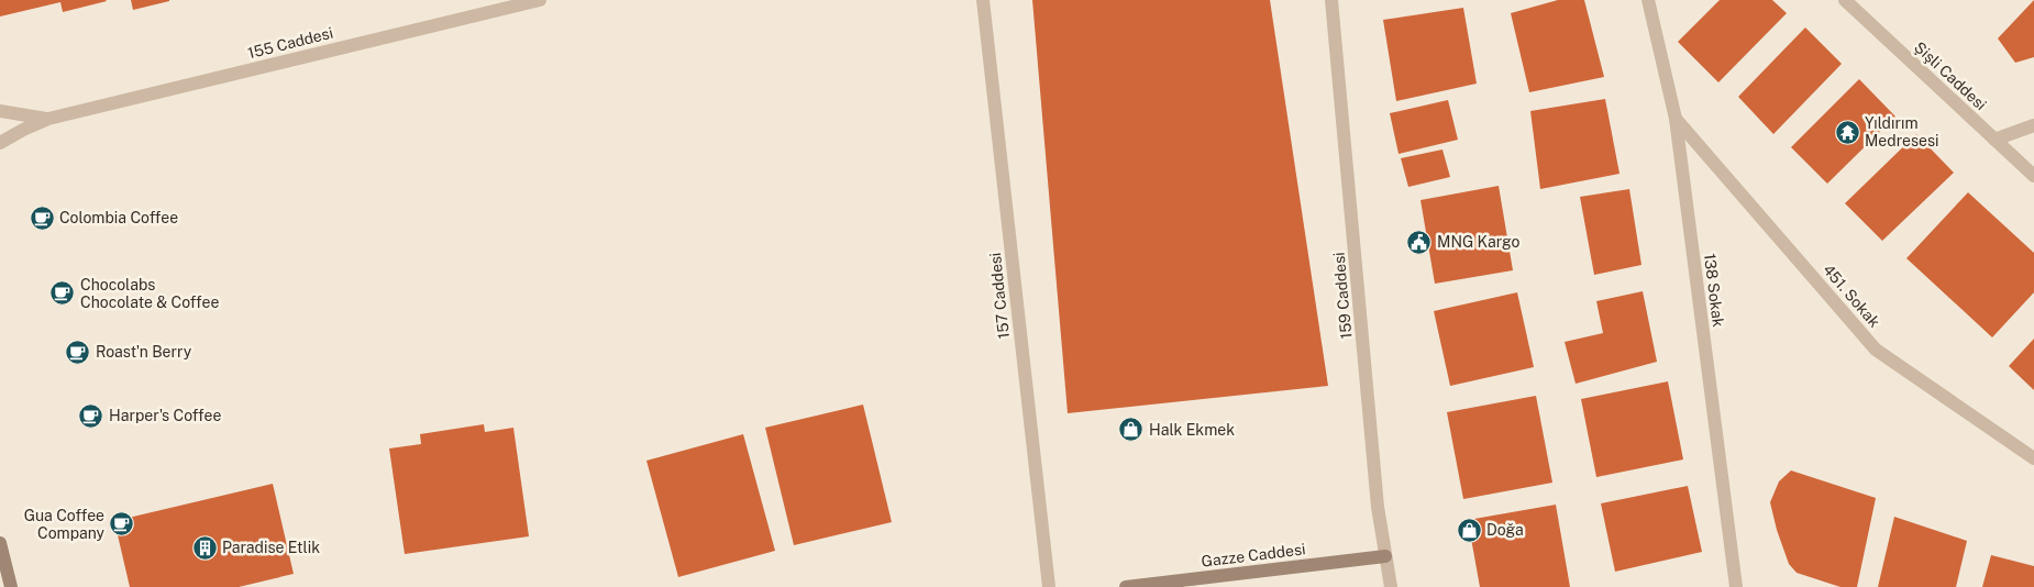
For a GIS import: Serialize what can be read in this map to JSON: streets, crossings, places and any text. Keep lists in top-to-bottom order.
{
  "streets": {
    "main road": ["Gazze Caddesi"],
    "street": [
      "155 Caddesi",
      "Şişli Caddesi",
      "138 Sokak",
      "157 Caddesi",
      "159 Caddesi",
      "451. Sokak"
    ]
  },
  "crossings": [
    ["138 Sokak", "451. Sokak"],
    ["159 Caddesi", "Gazze Caddesi"]
  ],
  "places": {
    "temple": ["Yıldırım Medresesi"],
    "cafe": [
      "Colombia Coffee",
      "Chocolabs Chocolate & Coffee",
      "Roast'n Berry",
      "Harper's Coffee",
      "Gua Coffee Company"
    ],
    "public building": ["MNG Kargo"],
    "shop": ["Halk Ekmek", "Doğa"],
    "building": ["Paradise Etlik"]
  }
}
